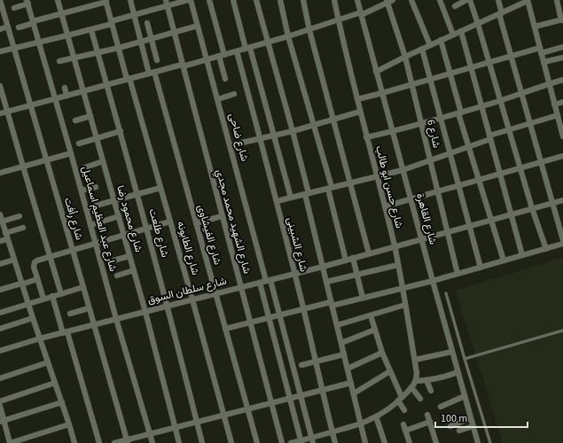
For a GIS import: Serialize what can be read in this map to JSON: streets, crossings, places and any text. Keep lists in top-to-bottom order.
{
  "streets": {
    "street": [
      "شارع 6",
      "شارع ضاحى",
      "شارع حسن ابو طالب",
      "شارع رأفت",
      "شارع عبد العظيم اسماعيل",
      "شارع محمود رضا",
      "شارع القاهرة",
      "شارع الشهيد محمد مجدي",
      "شارع طلعت",
      "شارع الفيشاوى",
      "شارع الشبينى",
      "شارع الطابونه",
      "شارع سلطان السوق"
    ]
  },
  "crossings": [
    ["شارع 6", "شارع سلطان السوق"],
    ["شارع ضاحى", "شارع سلطان السوق"],
    ["شارع حسن ابو طالب", "شارع سلطان السوق"],
    ["شارع رأفت", "شارع سلطان السوق"],
    ["شارع عبد العظيم اسماعيل", "شارع سلطان السوق"],
    ["شارع محمود رضا", "شارع سلطان السوق"],
    ["شارع القاهرة", "شارع سلطان السوق"],
    ["شارع الشهيد محمد مجدي", "شارع سلطان السوق"],
    ["شارع طلعت", "شارع سلطان السوق"],
    ["شارع الفيشاوى", "شارع سلطان السوق"],
    ["شارع الشبينى", "شارع سلطان السوق"],
    ["شارع الطابونه", "شارع سلطان السوق"]
  ],
  "scale_bar": "100 m"
}
